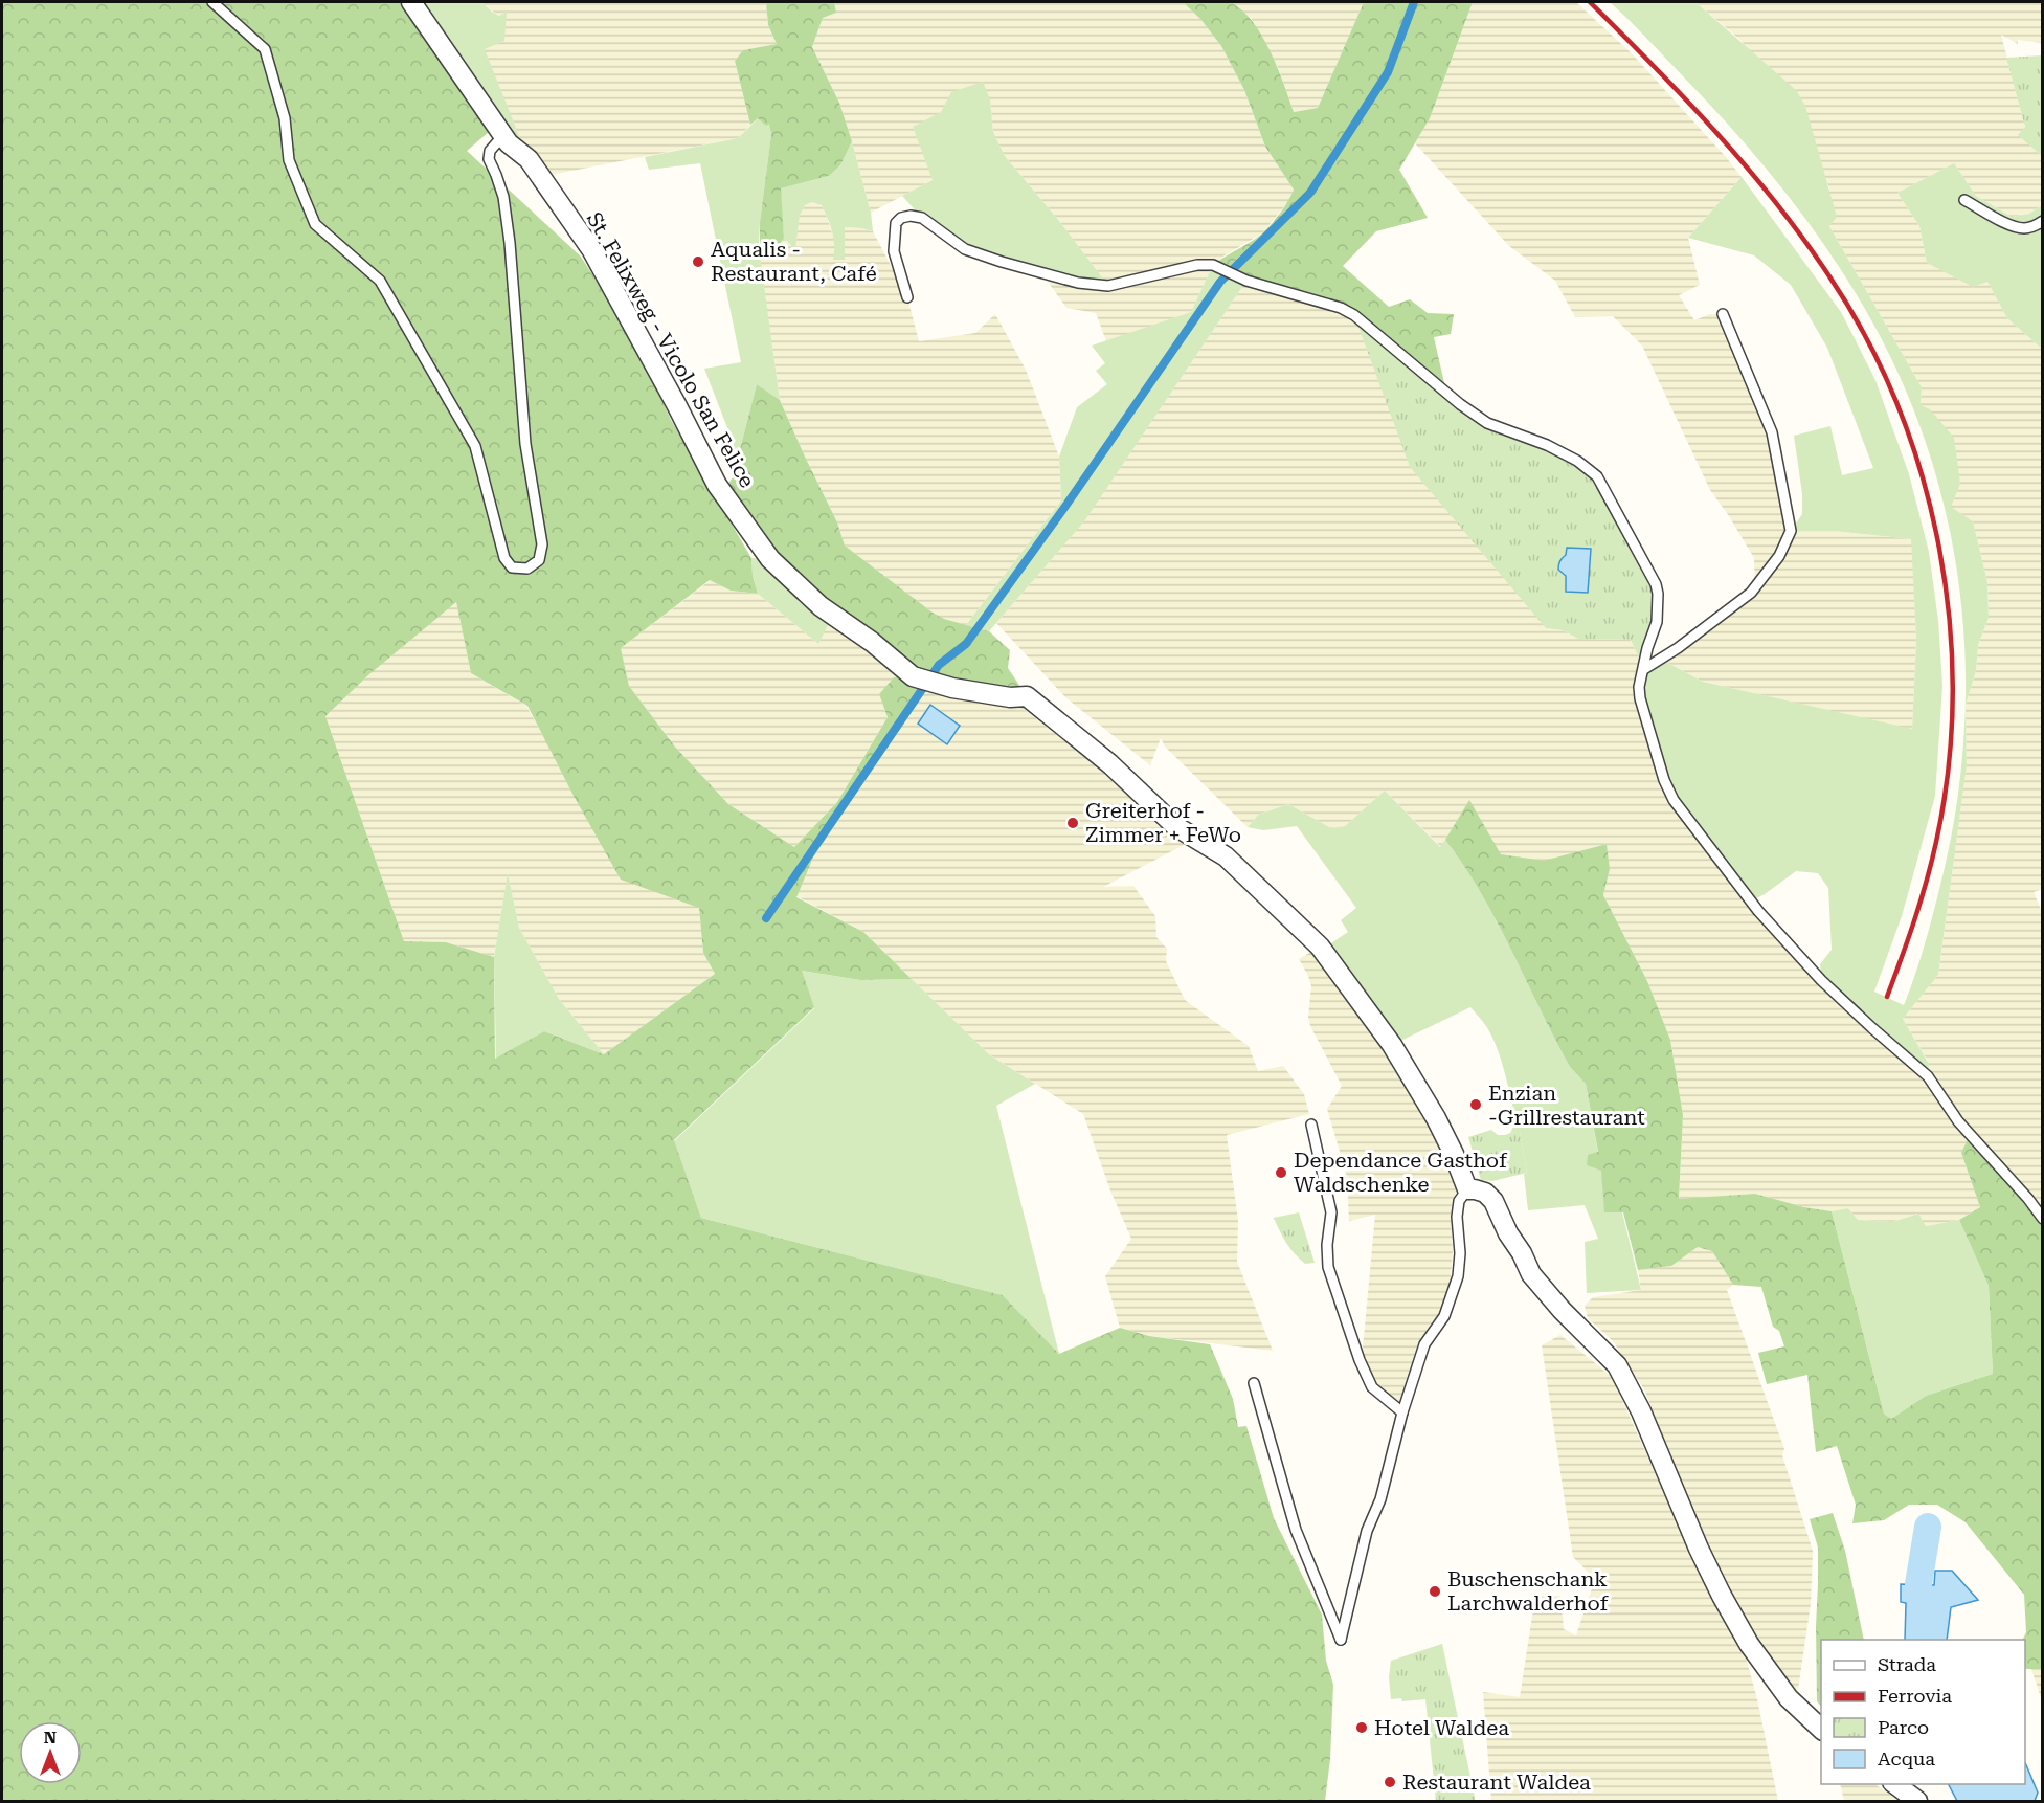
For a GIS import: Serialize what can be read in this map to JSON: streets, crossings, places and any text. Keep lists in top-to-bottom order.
{
  "streets": {
    "street": ["St. Felixweg - Vicolo San Felice"]
  },
  "places": [
    "Aqualis - Restaurant, Café",
    "Greiterhof - Zimmer + FeWo",
    "Enzian -Grillrestaurant",
    "Dependance Gasthof Waldschenke",
    "Buschenschank Larchwalderhof",
    "Hotel Waldea",
    "Restaurant Waldea"
  ],
  "legend": [
    "Strada",
    "Ferrovia",
    "Parco",
    "Acqua"
  ],
  "north": "top"
}
